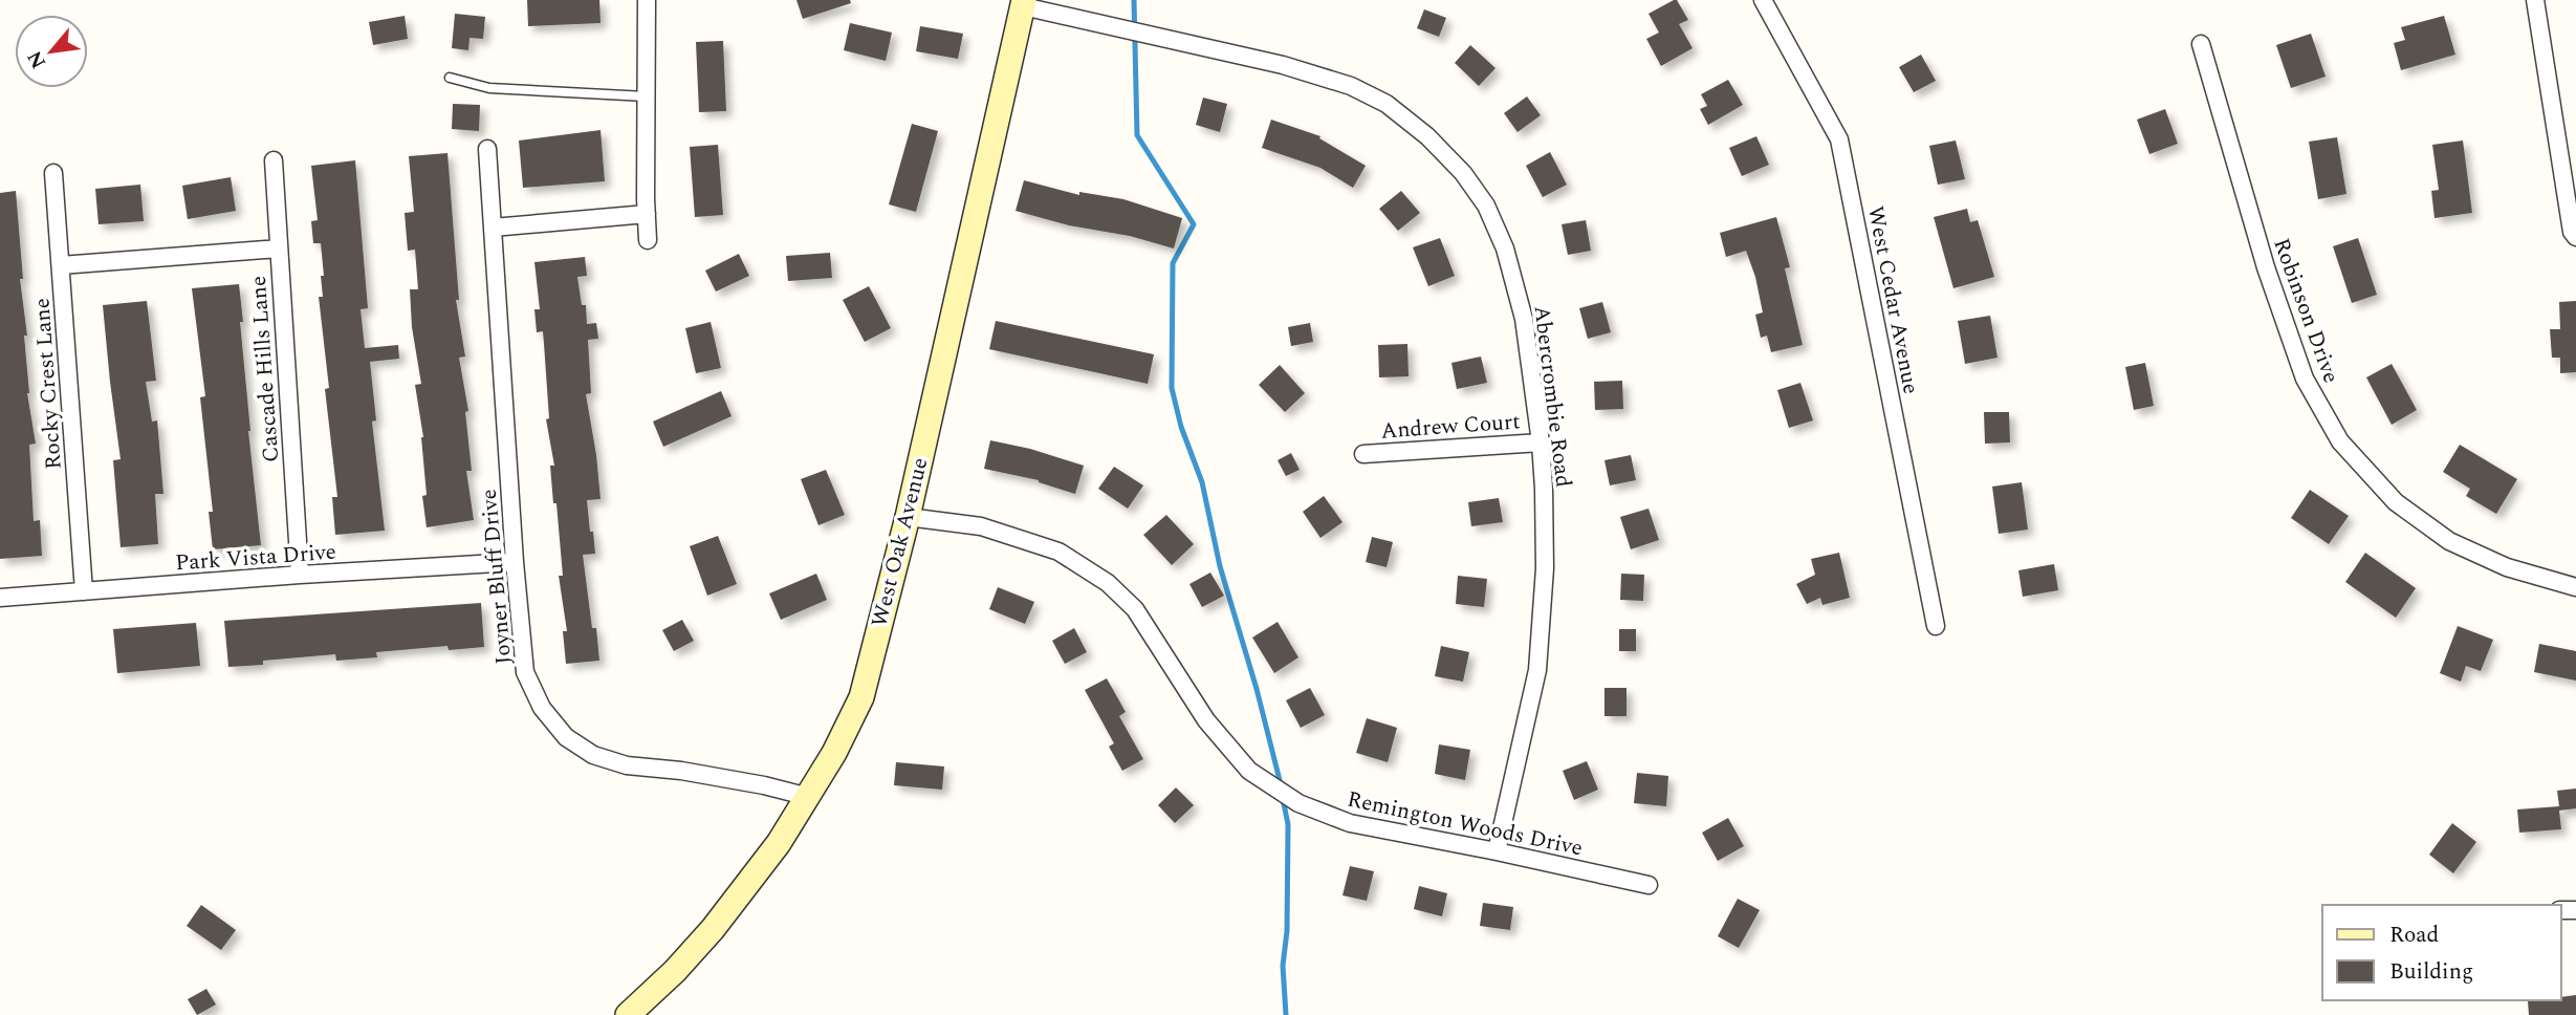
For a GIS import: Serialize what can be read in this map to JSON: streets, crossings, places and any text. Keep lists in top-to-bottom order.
{
  "streets": {
    "street": [
      "West Cedar Avenue",
      "Robinson Drive",
      "Cascade Hills Lane",
      "Rocky Crest Lane",
      "Abercrombie Road",
      "Andrew Court",
      "West Oak Avenue",
      "Park Vista Drive",
      "Joyner Bluff Drive",
      "Remington Woods Drive"
    ]
  },
  "crossings": [
    ["Cascade Hills Lane", "Park Vista Drive"],
    ["Rocky Crest Lane", "Park Vista Drive"],
    ["Abercrombie Road", "Andrew Court"],
    ["Abercrombie Road", "West Oak Avenue"],
    ["Abercrombie Road", "Remington Woods Drive"],
    ["West Oak Avenue", "Joyner Bluff Drive"],
    ["West Oak Avenue", "Remington Woods Drive"],
    ["Park Vista Drive", "Joyner Bluff Drive"]
  ],
  "legend": ["Road", "Building"],
  "north": "bottom left"
}
